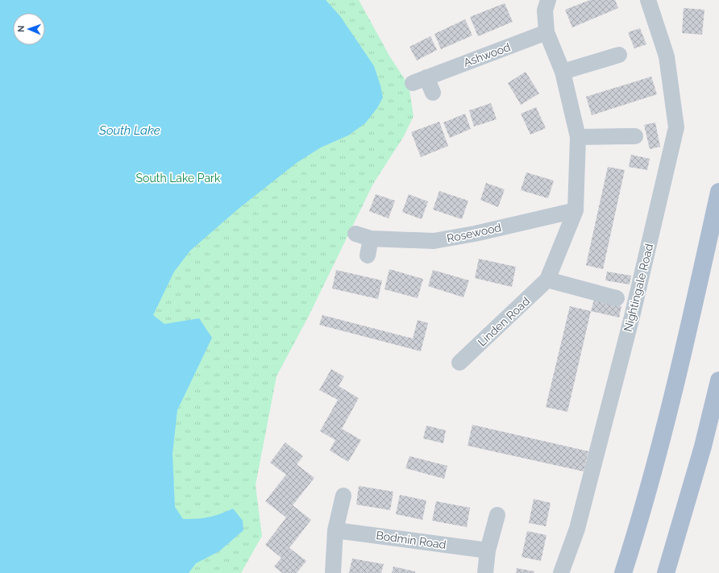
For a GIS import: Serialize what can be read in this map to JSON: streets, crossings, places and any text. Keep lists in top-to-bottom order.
{
  "streets": {
    "street": [
      "Ashwood",
      "Rosewood",
      "Nightingale Road",
      "Linden Road",
      "Bodmin Road"
    ]
  },
  "crossings": [
    ["Ashwood", "Linden Road"],
    ["Rosewood", "Linden Road"]
  ],
  "water": ["South Lake"],
  "parks": ["South Lake Park"],
  "north": "left"
}
